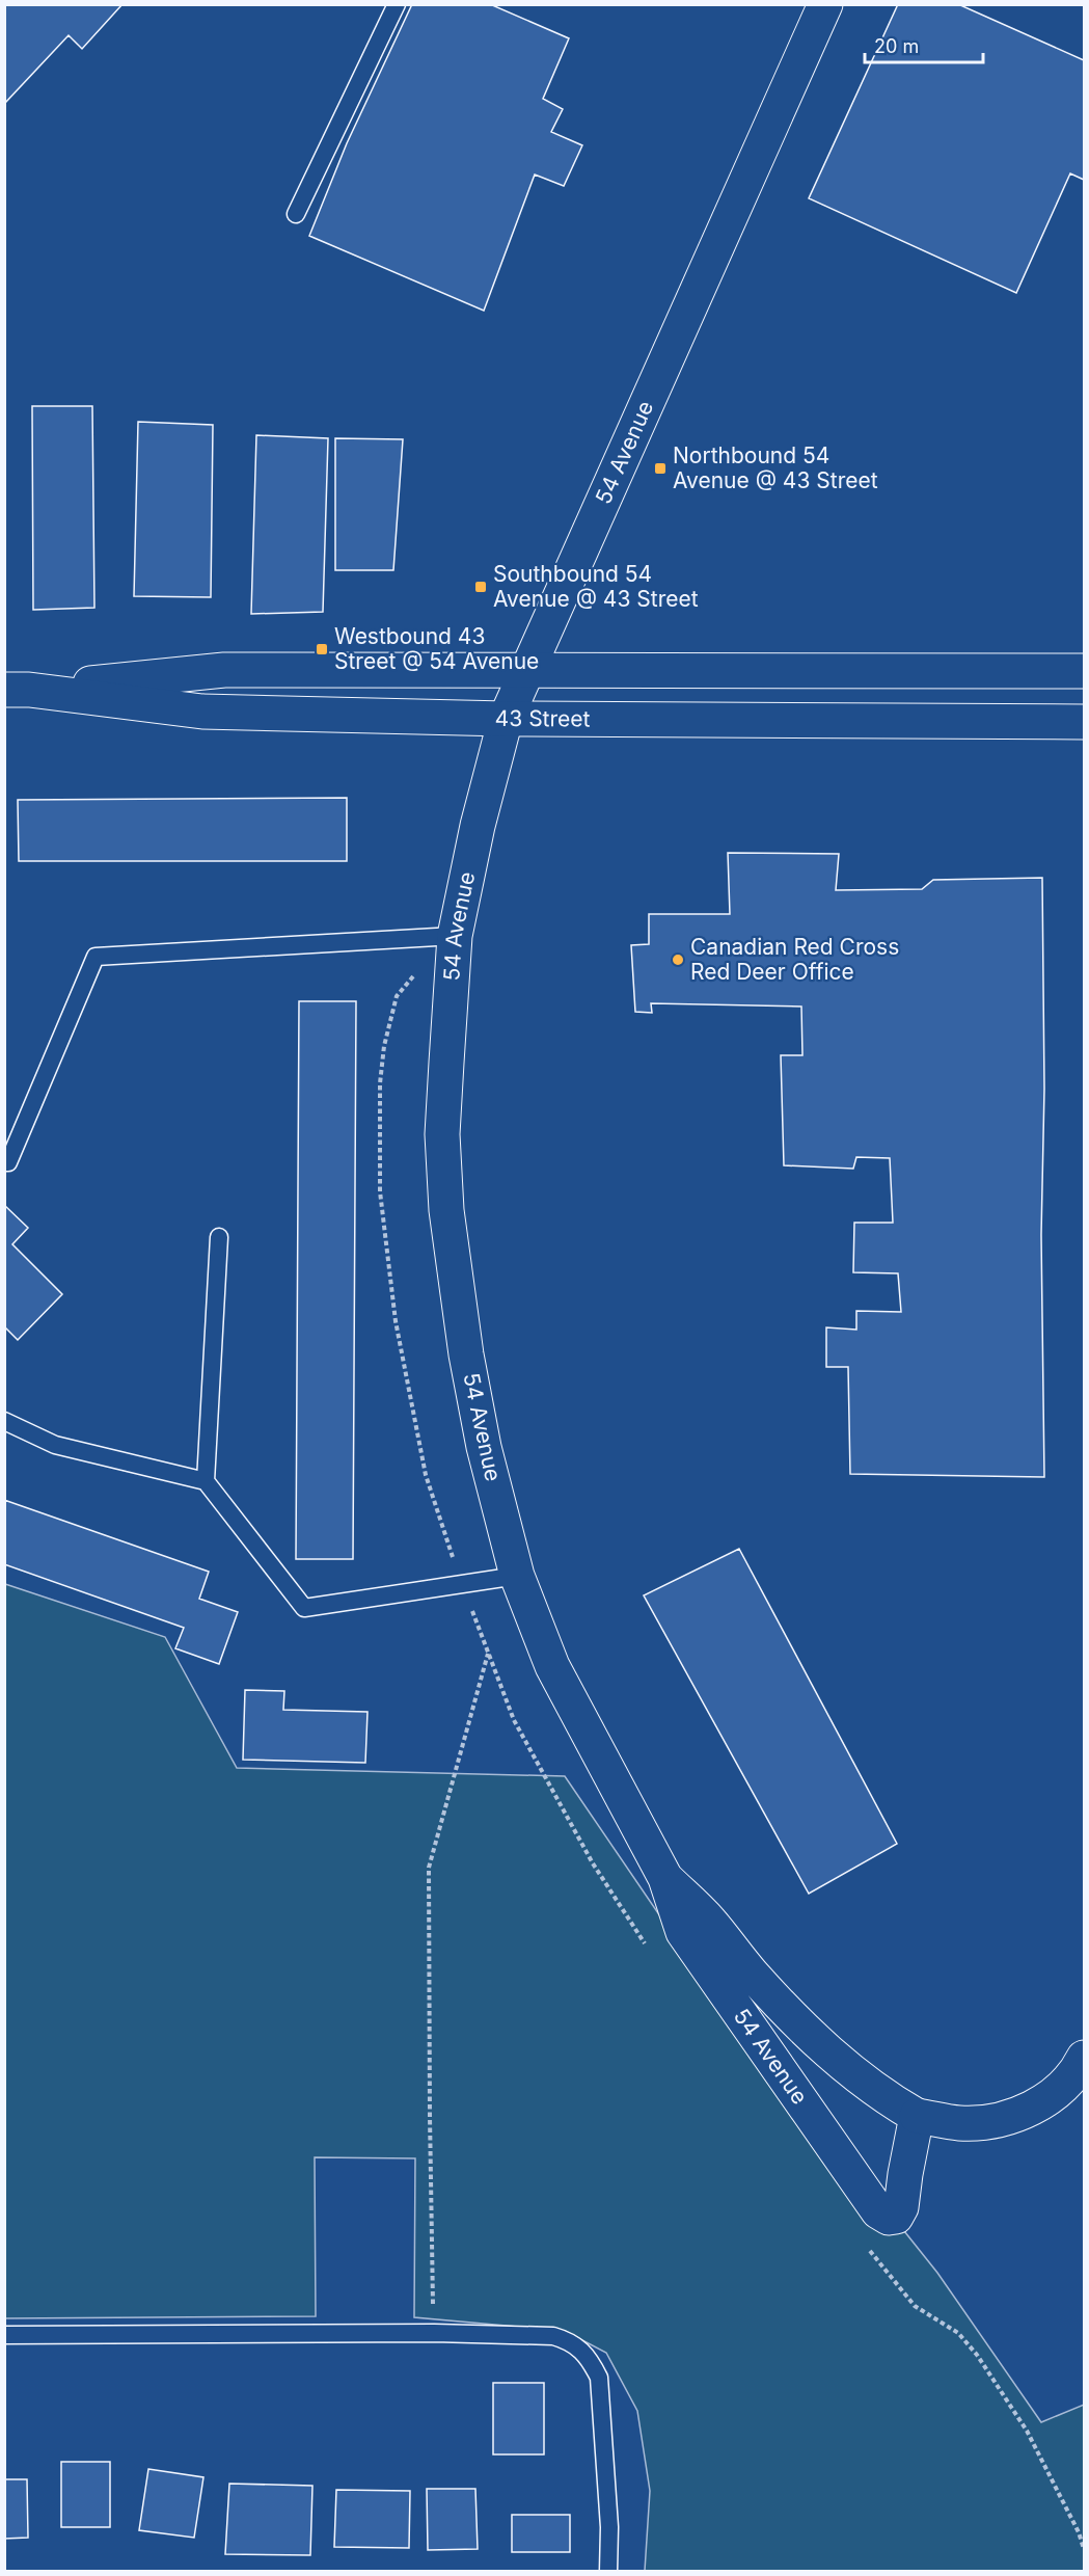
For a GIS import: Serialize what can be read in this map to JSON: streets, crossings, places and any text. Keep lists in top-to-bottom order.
{
  "streets": {
    "street": ["54 Avenue", "43 Street"]
  },
  "crossings": [
    ["54 Avenue", "43 Street"]
  ],
  "places": {
    "transit": ["Northbound 54 Avenue @ 43 Street", "Southbound 54 Avenue @ 43 Street", "Westbound 43 Street @ 54 Avenue"],
    "other": ["Canadian Red Cross Red Deer Office"]
  },
  "scale_bar": "20 m"
}
